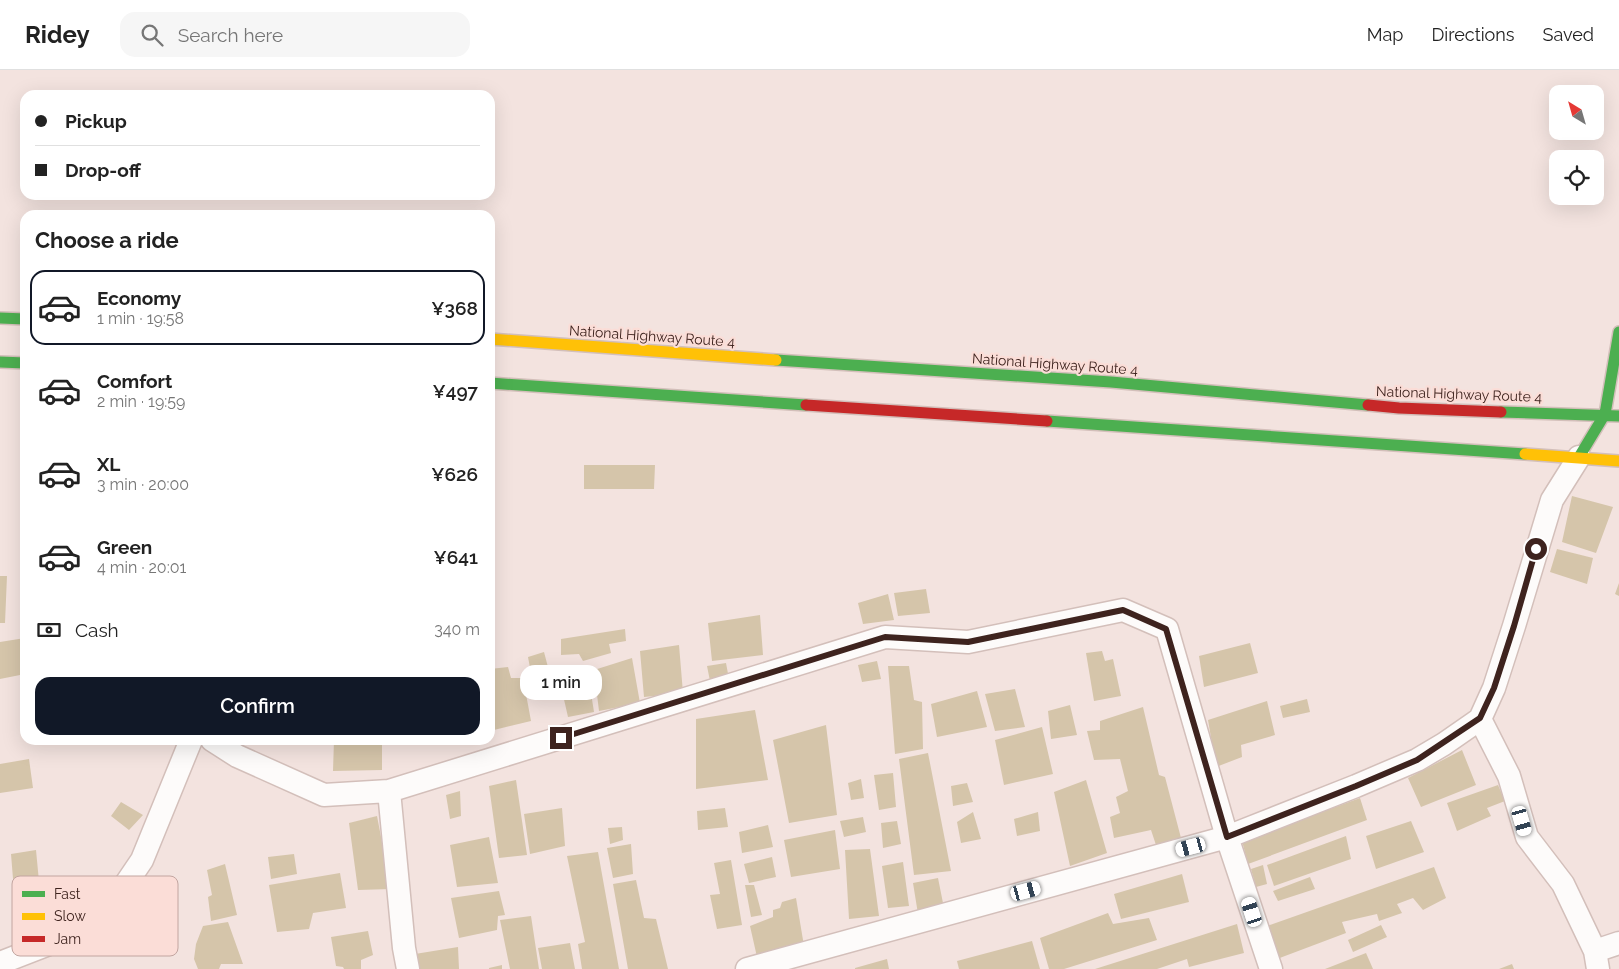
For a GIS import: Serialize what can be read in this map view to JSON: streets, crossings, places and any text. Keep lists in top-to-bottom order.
{
  "streets": {
    "main road": ["National Highway Route 4"]
  },
  "legend": ["Fast", "Slow", "Jam"],
  "north": "top left",
  "page": {
    "header": "Ridey",
    "search": "Search here",
    "nav": ["Map", "Directions", "Saved"],
    "banner": ["Pickup", "Drop-off"],
    "heading": "Choose a ride",
    "list": [
      {
        "name": "Economy",
        "note": "1 min · 19:58",
        "value": "¥368"
      },
      {
        "name": "Comfort",
        "note": "2 min · 19:59",
        "value": "¥497"
      },
      {
        "name": "XL",
        "note": "3 min · 20:00",
        "value": "¥626"
      },
      {
        "name": "Green",
        "note": "4 min · 20:01",
        "value": "¥641"
      }
    ],
    "pay": ["Cash", "340 m"],
    "bubble": "1 min",
    "buttons": "Confirm"
  }
}
